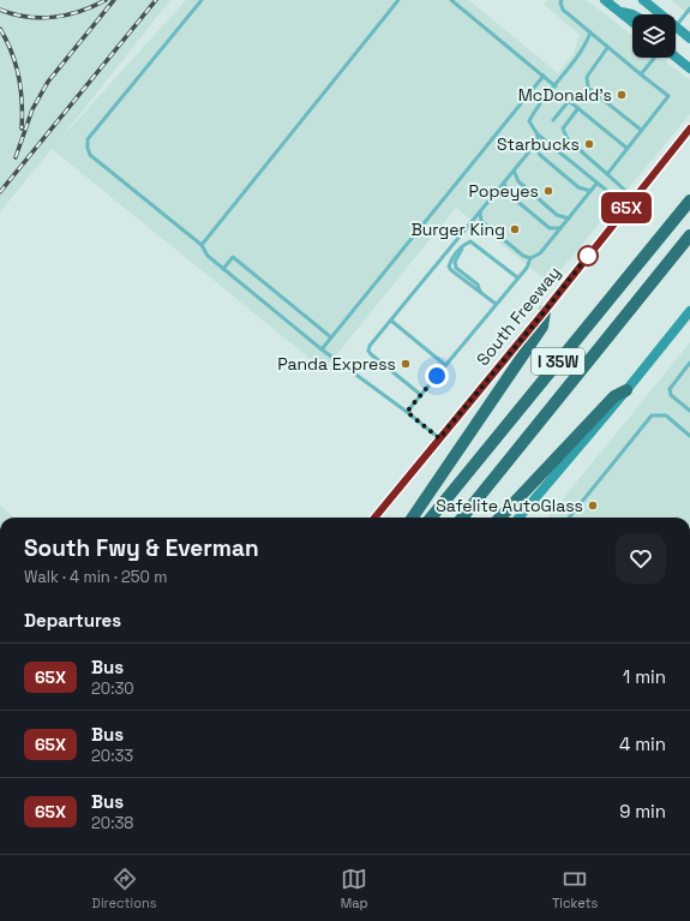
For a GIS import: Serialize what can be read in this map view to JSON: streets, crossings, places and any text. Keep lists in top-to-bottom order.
{
  "streets": {
    "highway": ["I 35W"],
    "main road": ["South Freeway"]
  },
  "places": [
    "McDonald's",
    "Starbucks",
    "Popeyes",
    "Burger King",
    "Panda Express",
    "Safelite AutoGlass"
  ],
  "lines": ["bus line 65X"],
  "page": {
    "on_map": "65X",
    "heading": [
      ["South Fwy & Everman", "Walk · 4 min · 250 m"],
      "Departures"
    ],
    "list": [
      {
        "mark": "65X",
        "name": "Bus",
        "note": "20:30",
        "value": "1 min"
      },
      {
        "mark": "65X",
        "name": "Bus",
        "note": "20:33",
        "value": "4 min"
      },
      {
        "mark": "65X",
        "name": "Bus",
        "note": "20:38",
        "value": "9 min"
      }
    ],
    "tabs": ["Directions", "Map", "Tickets"]
  }
}
